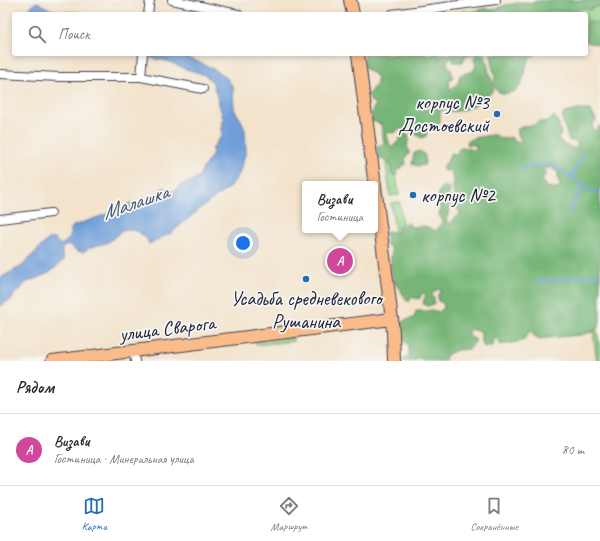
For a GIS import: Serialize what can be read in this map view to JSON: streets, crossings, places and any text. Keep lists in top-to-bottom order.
{
  "streets": {
    "main road": ["улица Сварога"]
  },
  "water": ["Малашка"],
  "places": ["корпус №3 Достоевский", "корпус №2", "Усадьба средневекового Рушанина"],
  "page": {
    "search": "Поиск",
    "popup": ["Визави", "Гостиница"],
    "pins": "A",
    "heading": "Рядом",
    "list": [
      {
        "mark": "A",
        "name": "Визави",
        "note": "Гостиница · Минеральная улица",
        "value": "80 m"
      }
    ],
    "nav": ["Карта", "Маршрут", "Сохранённые"]
  }
}
